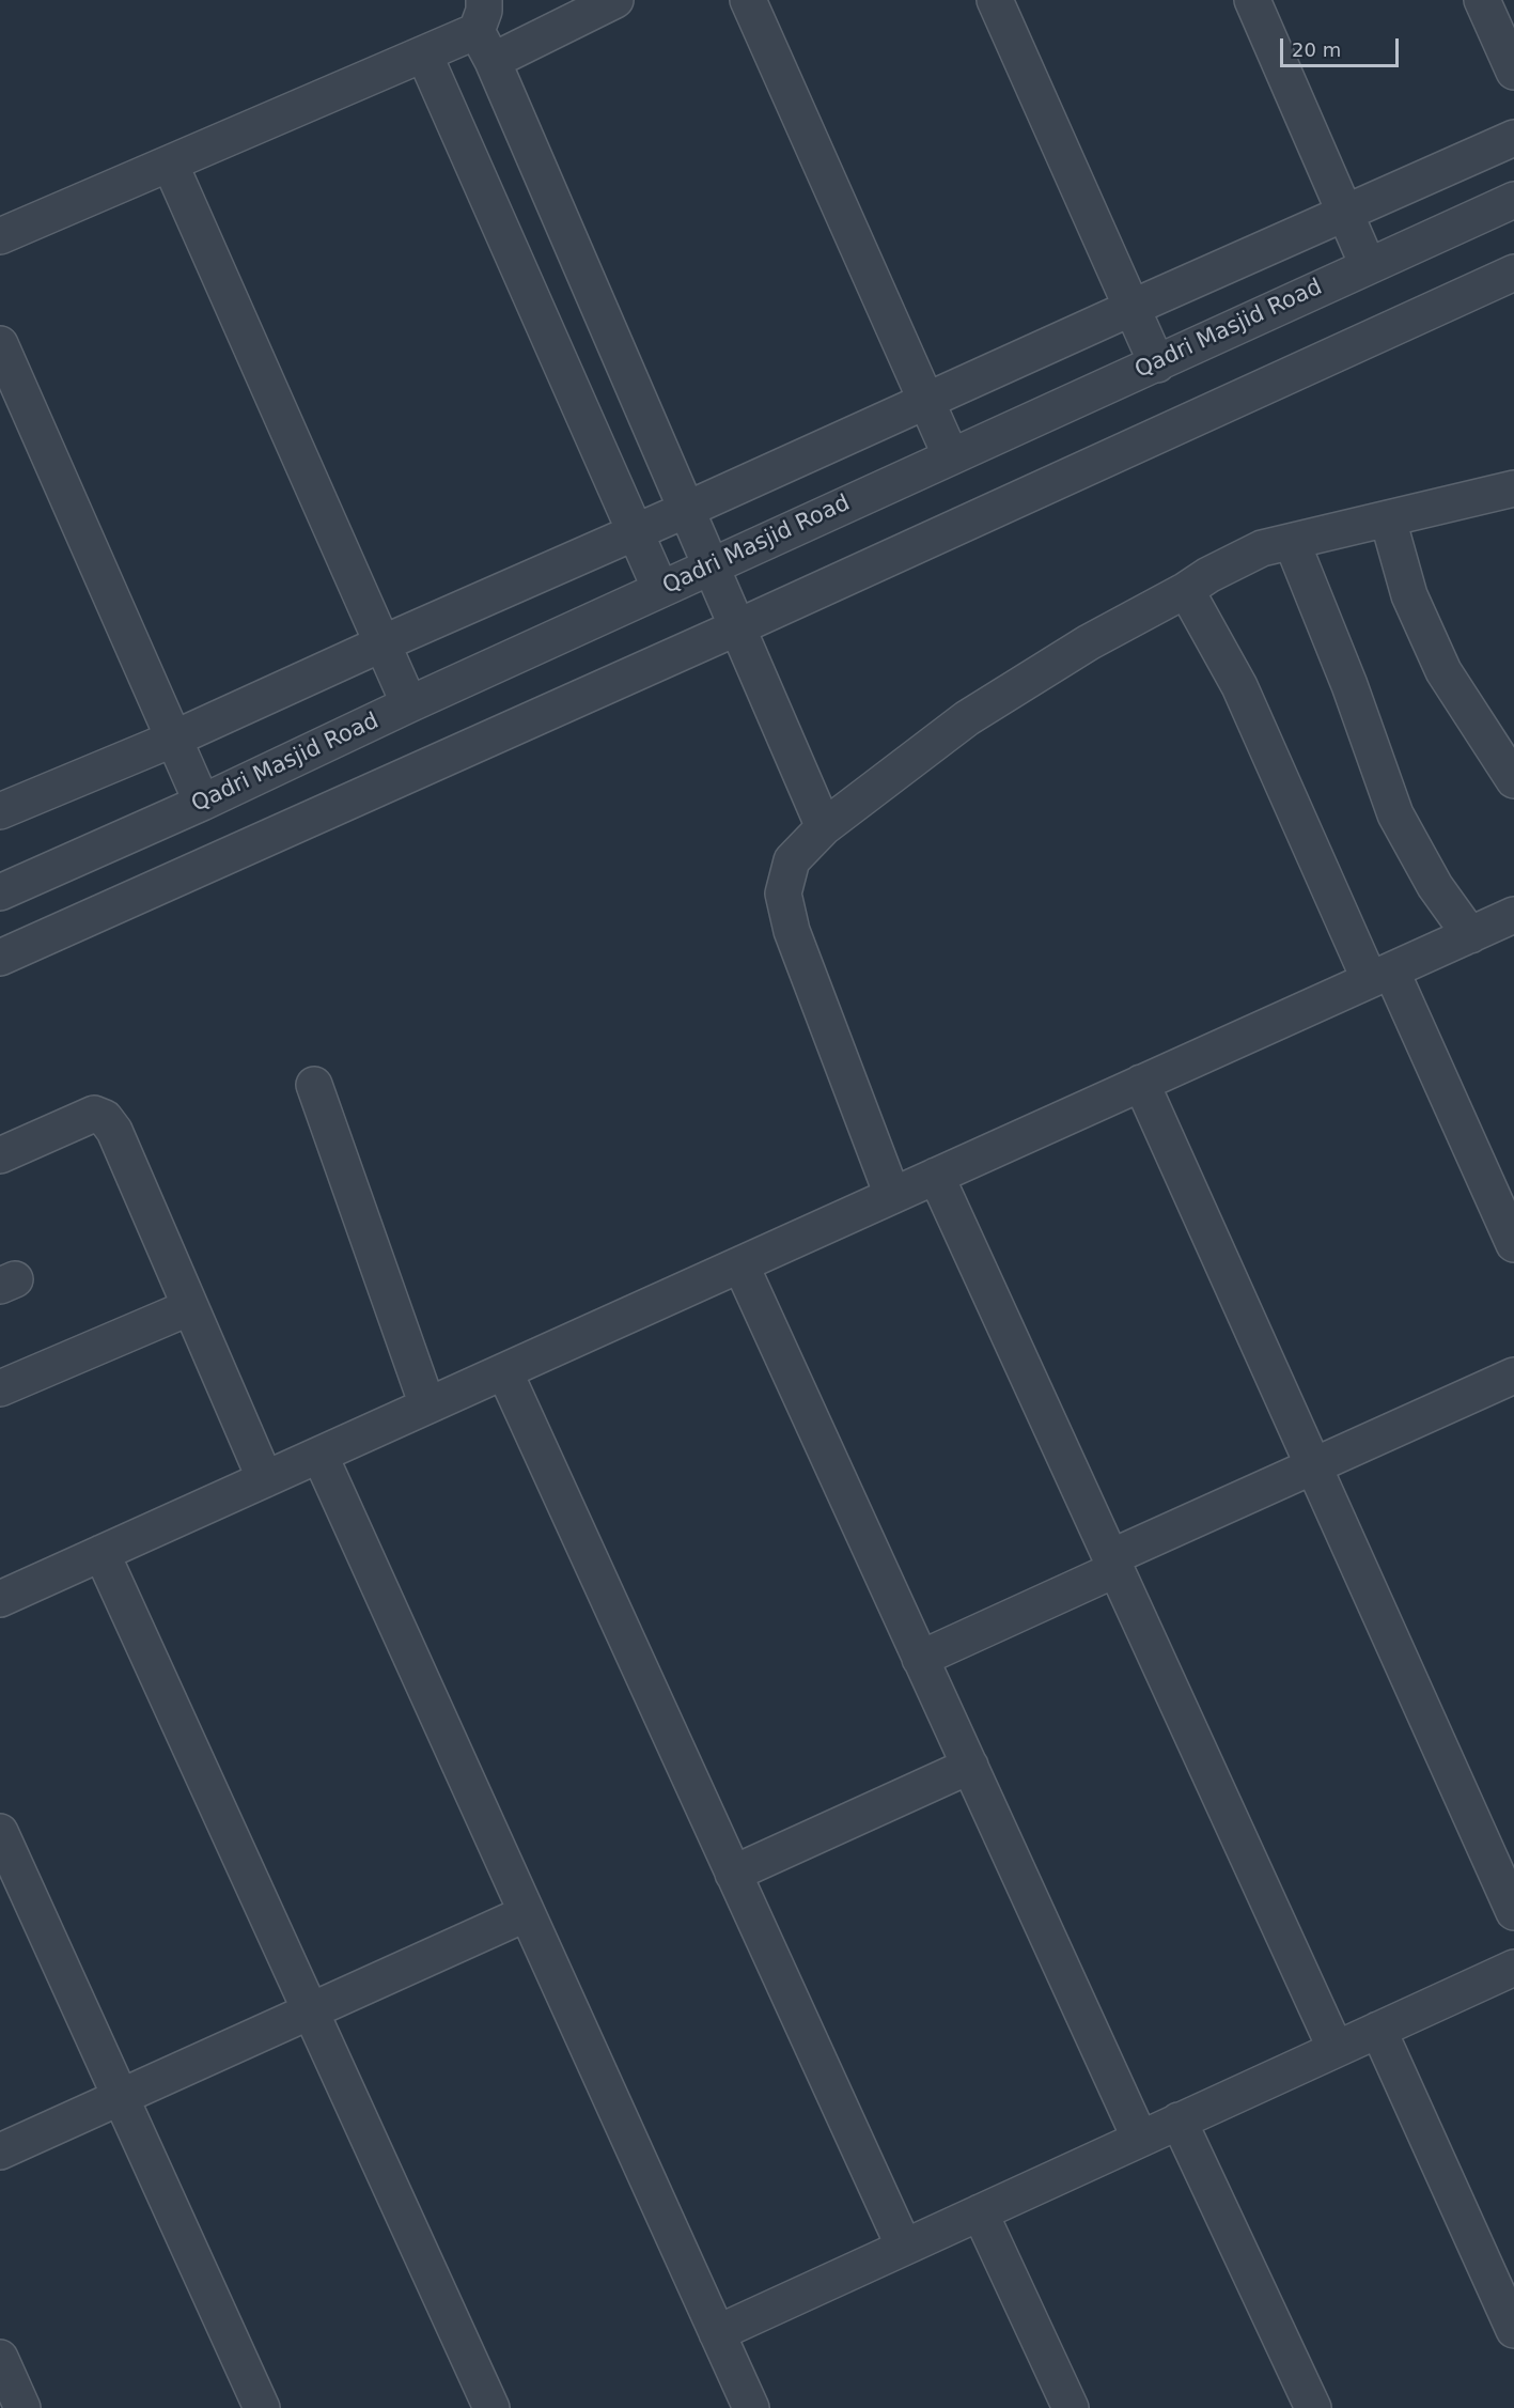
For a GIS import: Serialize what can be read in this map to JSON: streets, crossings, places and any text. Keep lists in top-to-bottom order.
{
  "streets": {
    "street": ["Qadri Masjid Road"]
  },
  "scale_bar": "20 m"
}
